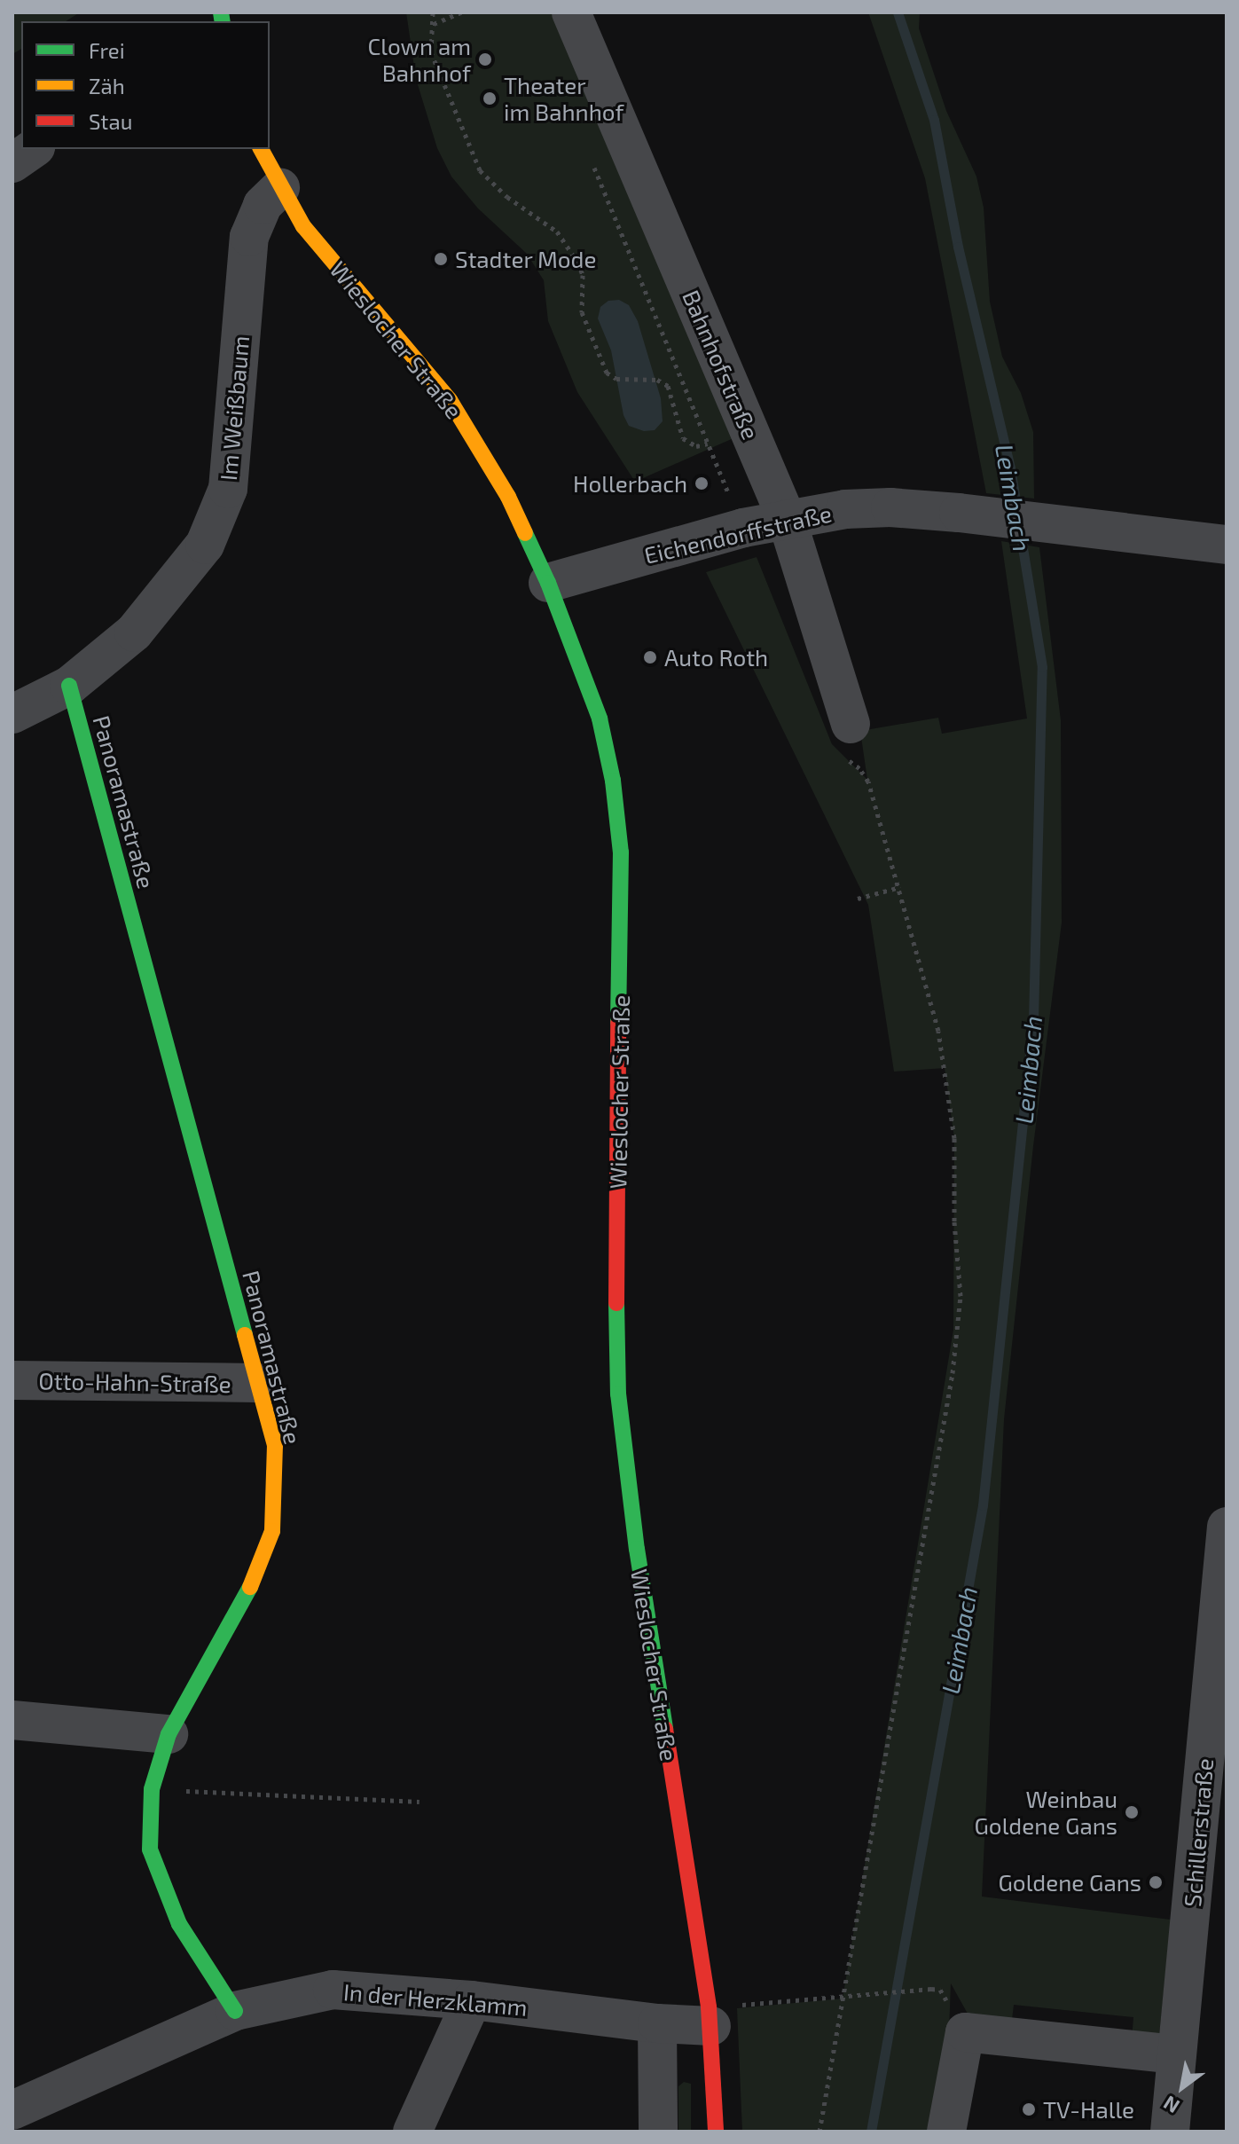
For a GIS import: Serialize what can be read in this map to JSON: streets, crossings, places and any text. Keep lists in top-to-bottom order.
{
  "streets": {
    "main road": ["Wieslocher Straße", "Panoramastraße"],
    "street": [
      "Bahnhofstraße",
      "Im Weißbaum",
      "Eichendorffstraße",
      "Otto-Hahn-Straße",
      "Schillerstraße",
      "In der Herzklamm"
    ]
  },
  "crossings": [
    ["Wieslocher Straße", "Im Weißbaum"],
    ["Wieslocher Straße", "Eichendorffstraße"],
    ["Wieslocher Straße", "In der Herzklamm"],
    ["Bahnhofstraße", "Eichendorffstraße"],
    ["Im Weißbaum", "Panoramastraße"],
    ["Panoramastraße", "Otto-Hahn-Straße"],
    ["Panoramastraße", "In der Herzklamm"]
  ],
  "water": ["Leimbach"],
  "places": [
    "Clown am Bahnhof",
    "Theater im Bahnhof",
    "Stadter Mode",
    "Hollerbach",
    "Auto Roth",
    "Weinbau Goldene Gans",
    "Goldene Gans",
    "TV-Halle"
  ],
  "legend": ["Frei", "Zäh", "Stau"],
  "north": "bottom left"
}
